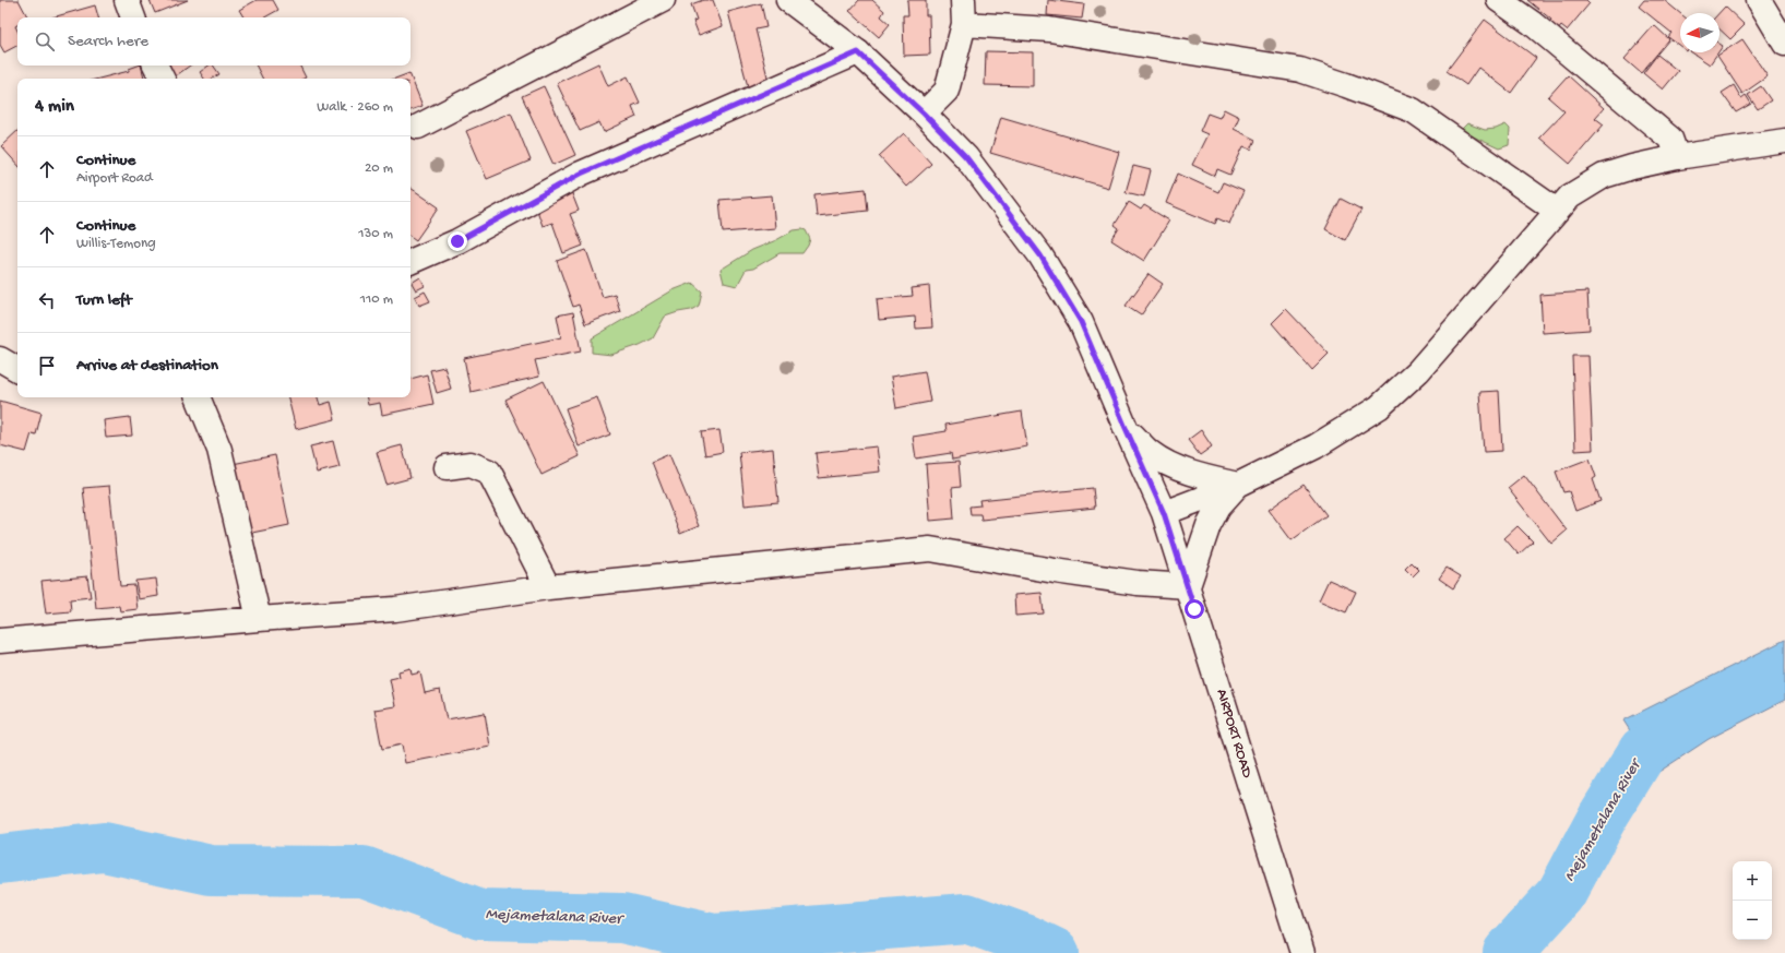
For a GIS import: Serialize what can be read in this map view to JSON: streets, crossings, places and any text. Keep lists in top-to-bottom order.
{
  "streets": {
    "street": ["AIRPORT ROAD"]
  },
  "water": ["Mejametalana River"],
  "north": "left",
  "page": {
    "search": "Search here",
    "heading": ["4 min", "Walk · 260 m"],
    "list": [
      ["Continue", "Airport Road", "20 m"],
      ["Continue", "Willis-Temong", "130 m"],
      ["Turn left", "110 m"],
      "Arrive at destination"
    ],
    "map_buttons": ["+", "−"]
  }
}
